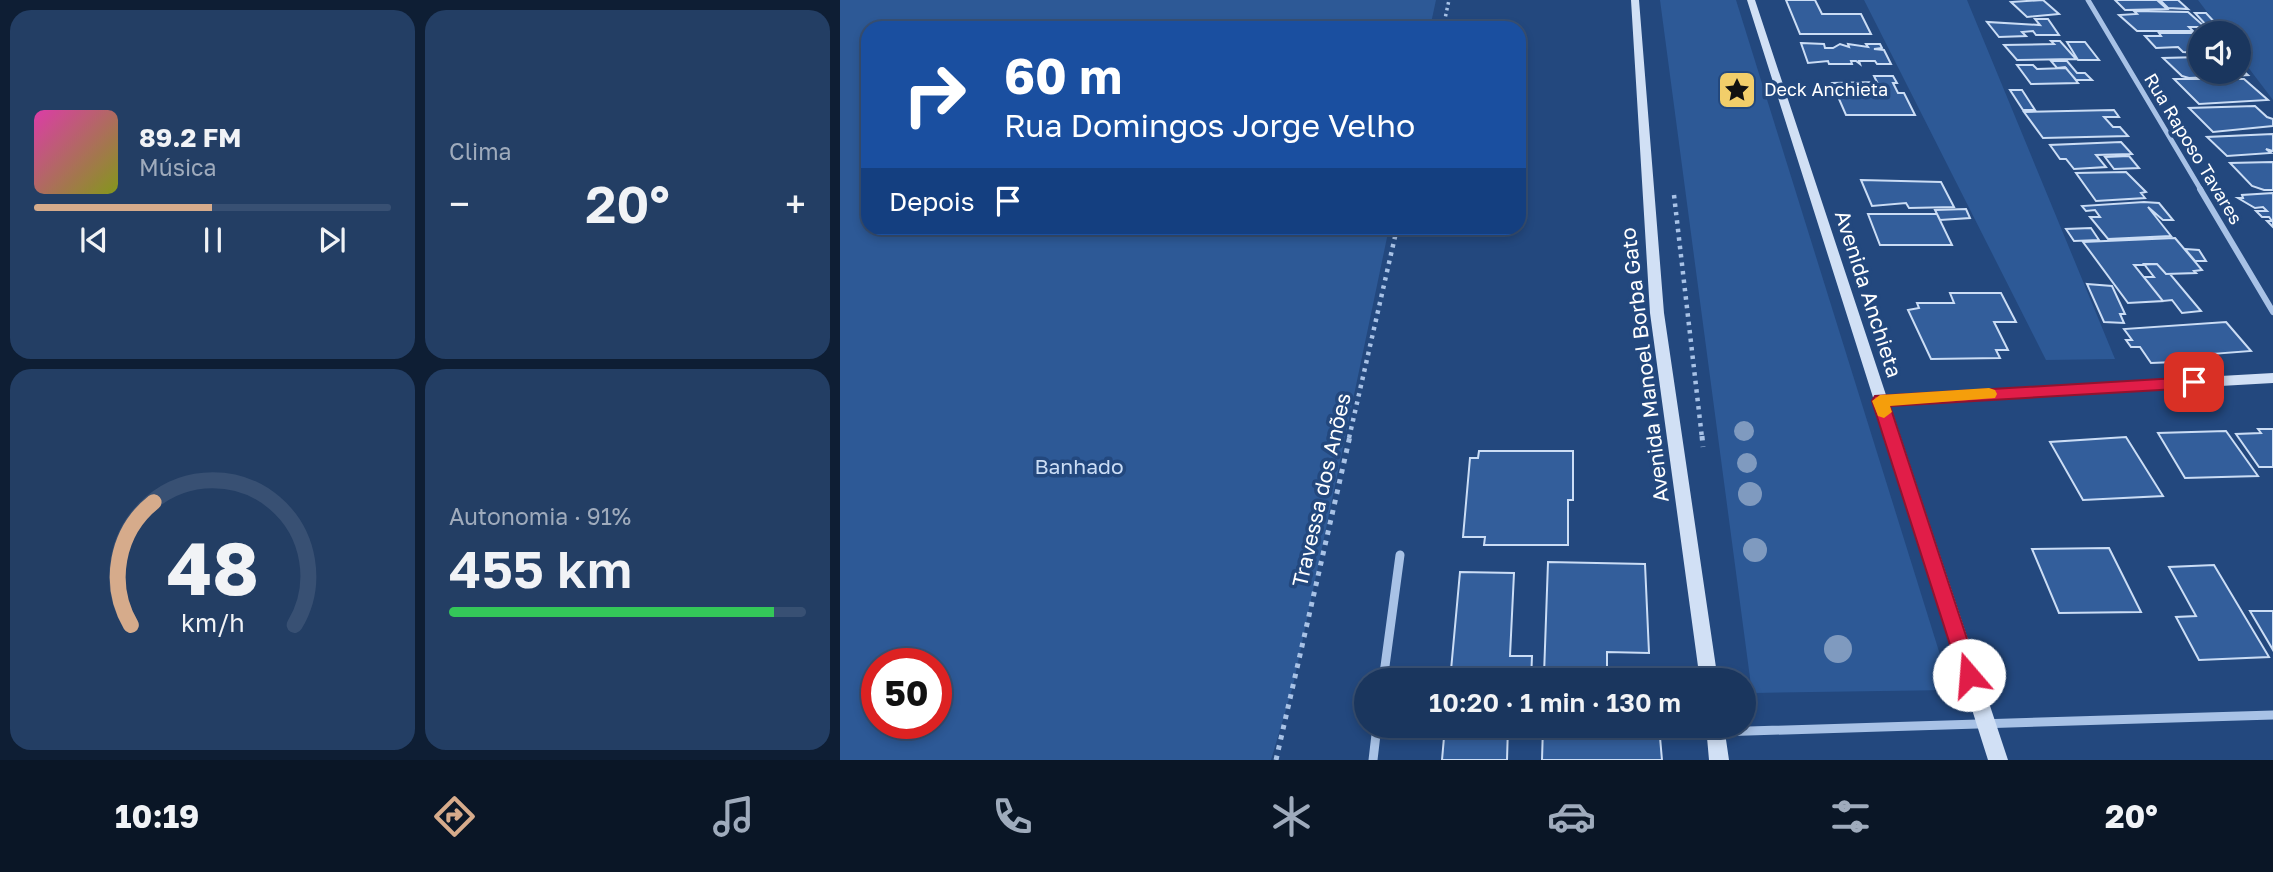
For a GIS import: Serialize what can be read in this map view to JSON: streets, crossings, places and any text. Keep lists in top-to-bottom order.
{
  "streets": {
    "main road": ["Avenida Anchieta", "Avenida Manoel Borba Gato"],
    "street": ["Rua Raposo Tavares"],
    "path": ["Travessa dos Anões"]
  },
  "parks": ["Banhado"],
  "places": {
    "place": ["Deck Anchieta"]
  },
  "page": {
    "tile": [
      "Clima",
      ["Autonomia · 91%", "455 km"]
    ],
    "turn": ["60 m", "Rua Domingos Jorge Velho"],
    "song": ["89.2 FM", "Música"],
    "then": "Depois",
    "heat": ["−", "20°", "+"],
    "limit": "50",
    "trip": "10:20 · 1 min · 130 m",
    "tabs": ["10:19", "20°"],
    "gauge": ["48", "km/h"]
  }
}
